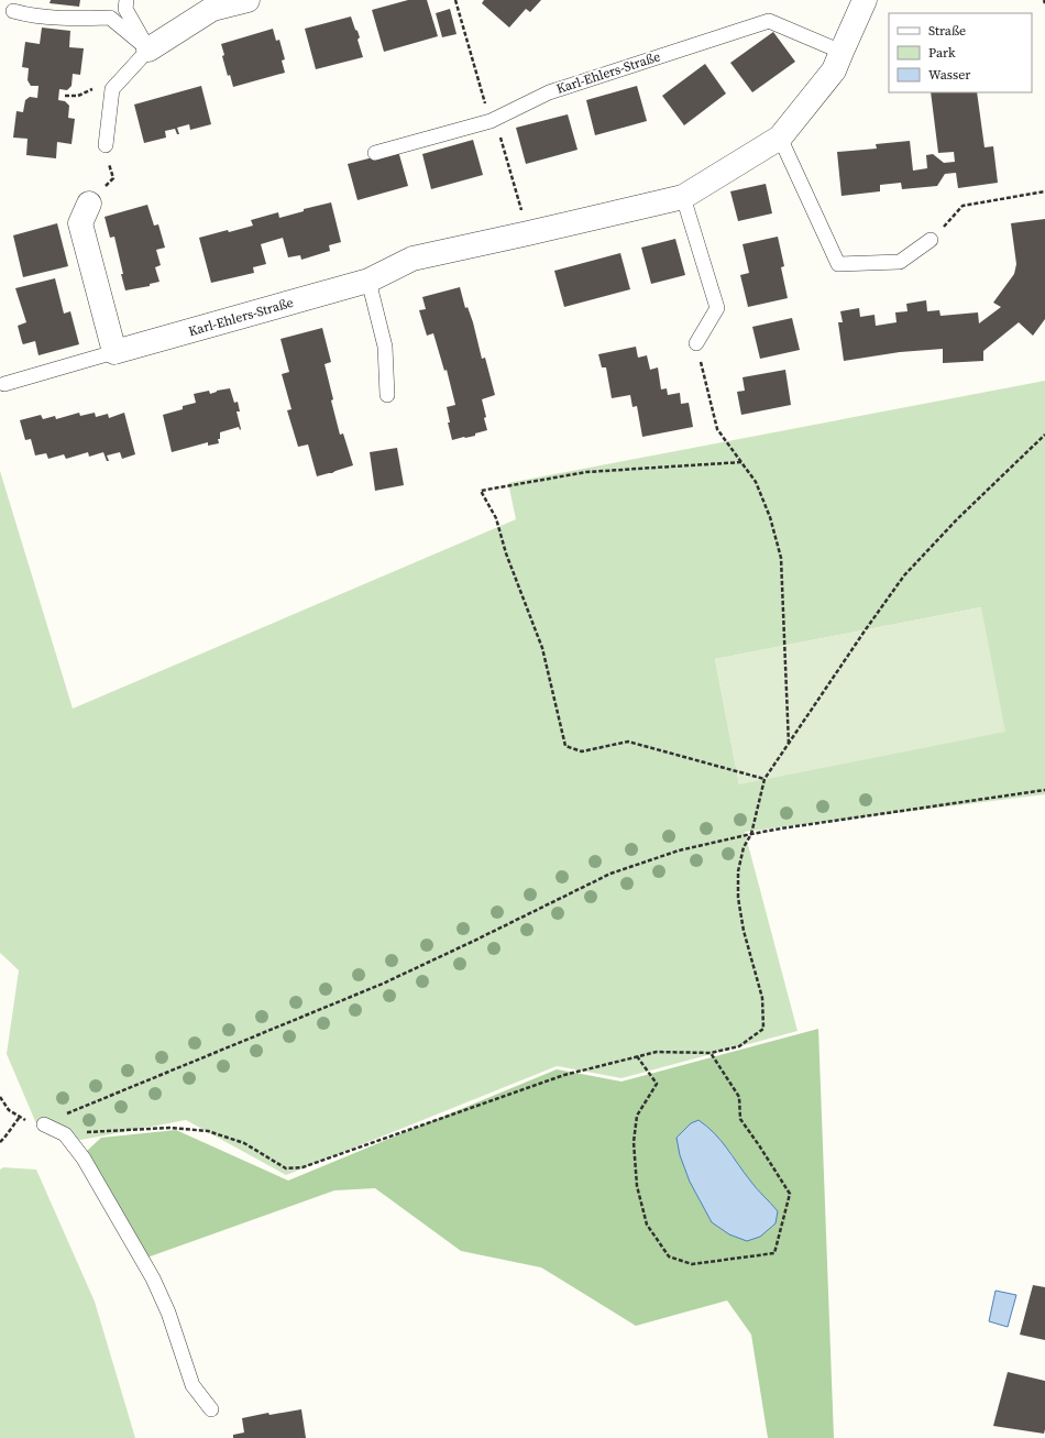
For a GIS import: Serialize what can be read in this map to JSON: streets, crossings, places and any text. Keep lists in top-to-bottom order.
{
  "streets": {
    "street": ["Karl-Ehlers-Straße"]
  },
  "legend": ["Straße", "Park", "Wasser"]
}
